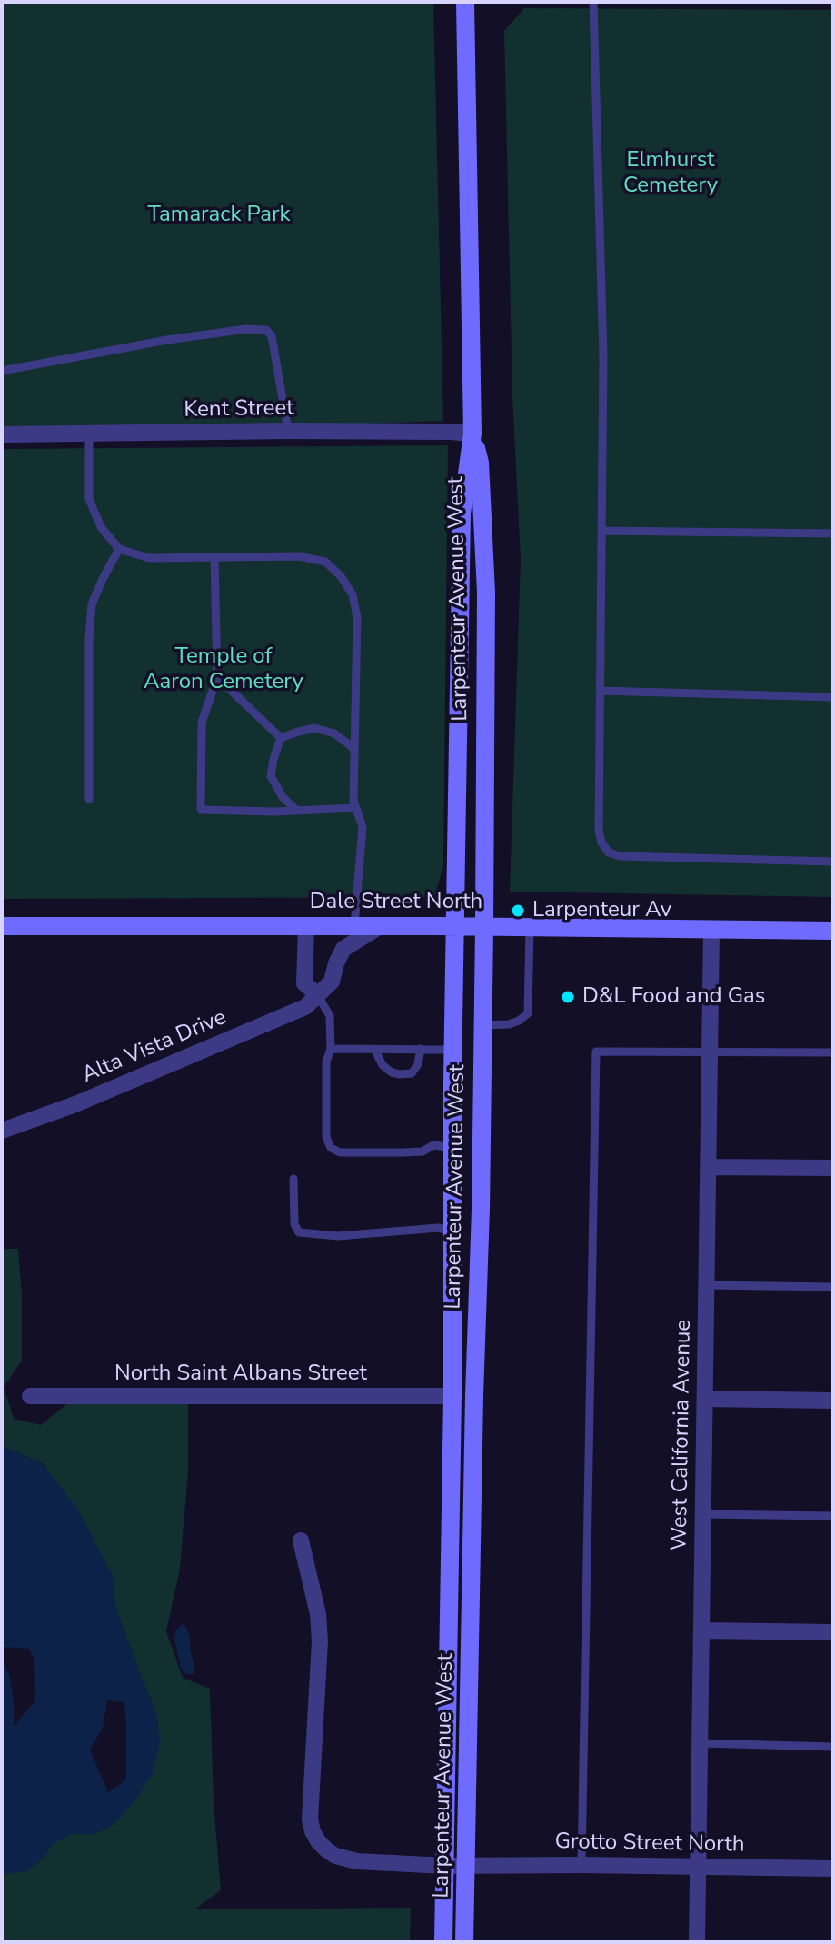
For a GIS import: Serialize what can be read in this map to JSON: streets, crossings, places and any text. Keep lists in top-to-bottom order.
{
  "streets": {
    "main road": ["Larpenteur Avenue West", "Dale Street North"],
    "street": [
      "Kent Street",
      "Alta Vista Drive",
      "North Saint Albans Street",
      "West California Avenue",
      "Grotto Street North"
    ]
  },
  "crossings": [
    ["Kent Street", "Larpenteur Avenue West"],
    ["Larpenteur Avenue West", "Dale Street North"],
    ["Larpenteur Avenue West", "North Saint Albans Street"],
    ["Larpenteur Avenue West", "Grotto Street North"],
    ["Dale Street North", "Alta Vista Drive"],
    ["Dale Street North", "West California Avenue"],
    ["West California Avenue", "Grotto Street North"]
  ],
  "parks": ["Elmhurst Cemetery", "Tamarack Park", "Temple of Aaron Cemetery"],
  "places": ["Larpenteur Av", "D&L Food and Gas"]
}
